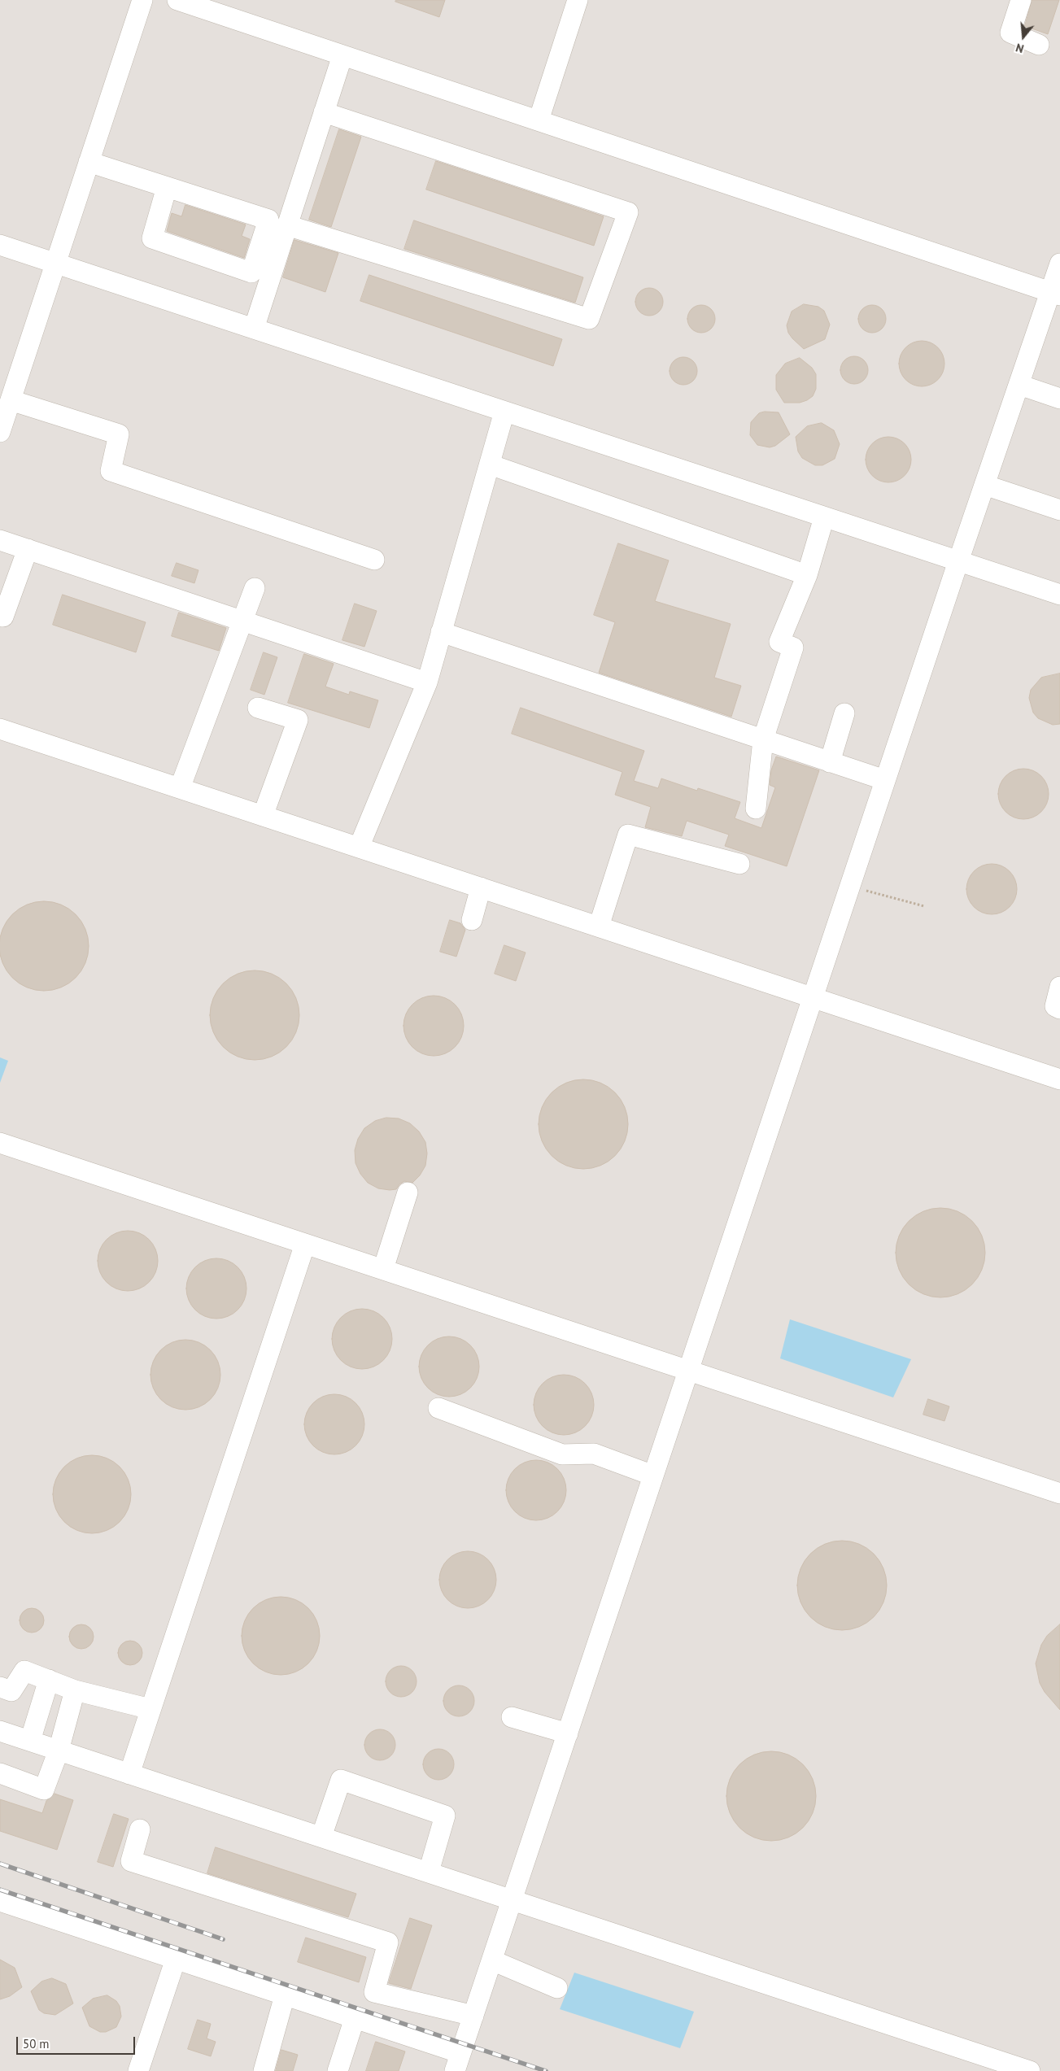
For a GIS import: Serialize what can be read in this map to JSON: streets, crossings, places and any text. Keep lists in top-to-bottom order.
{
  "scale_bar": "50 m",
  "north": "bottom"
}
